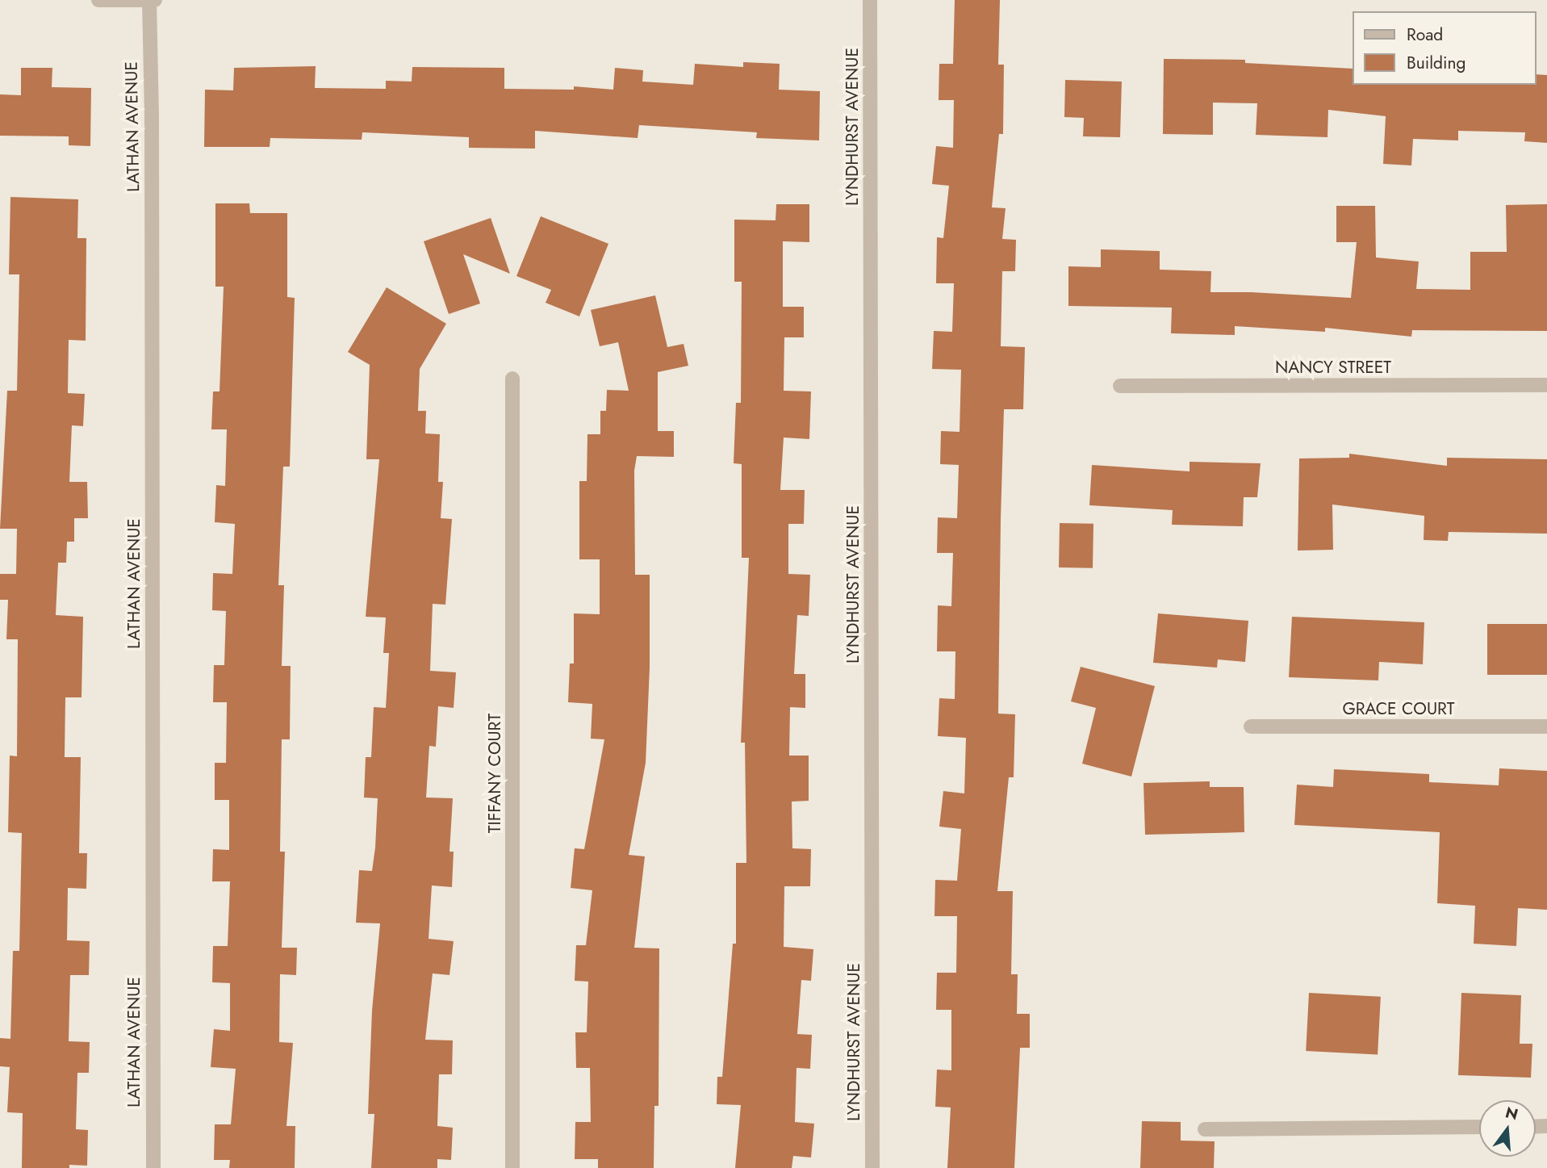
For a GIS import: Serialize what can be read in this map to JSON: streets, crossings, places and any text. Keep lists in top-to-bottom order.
{
  "streets": {
    "street": [
      "LATHAN AVENUE",
      "LYNDHURST AVENUE",
      "NANCY STREET",
      "GRACE COURT",
      "TIFFANY COURT"
    ]
  },
  "legend": ["Road", "Building"],
  "north": "top"
}
